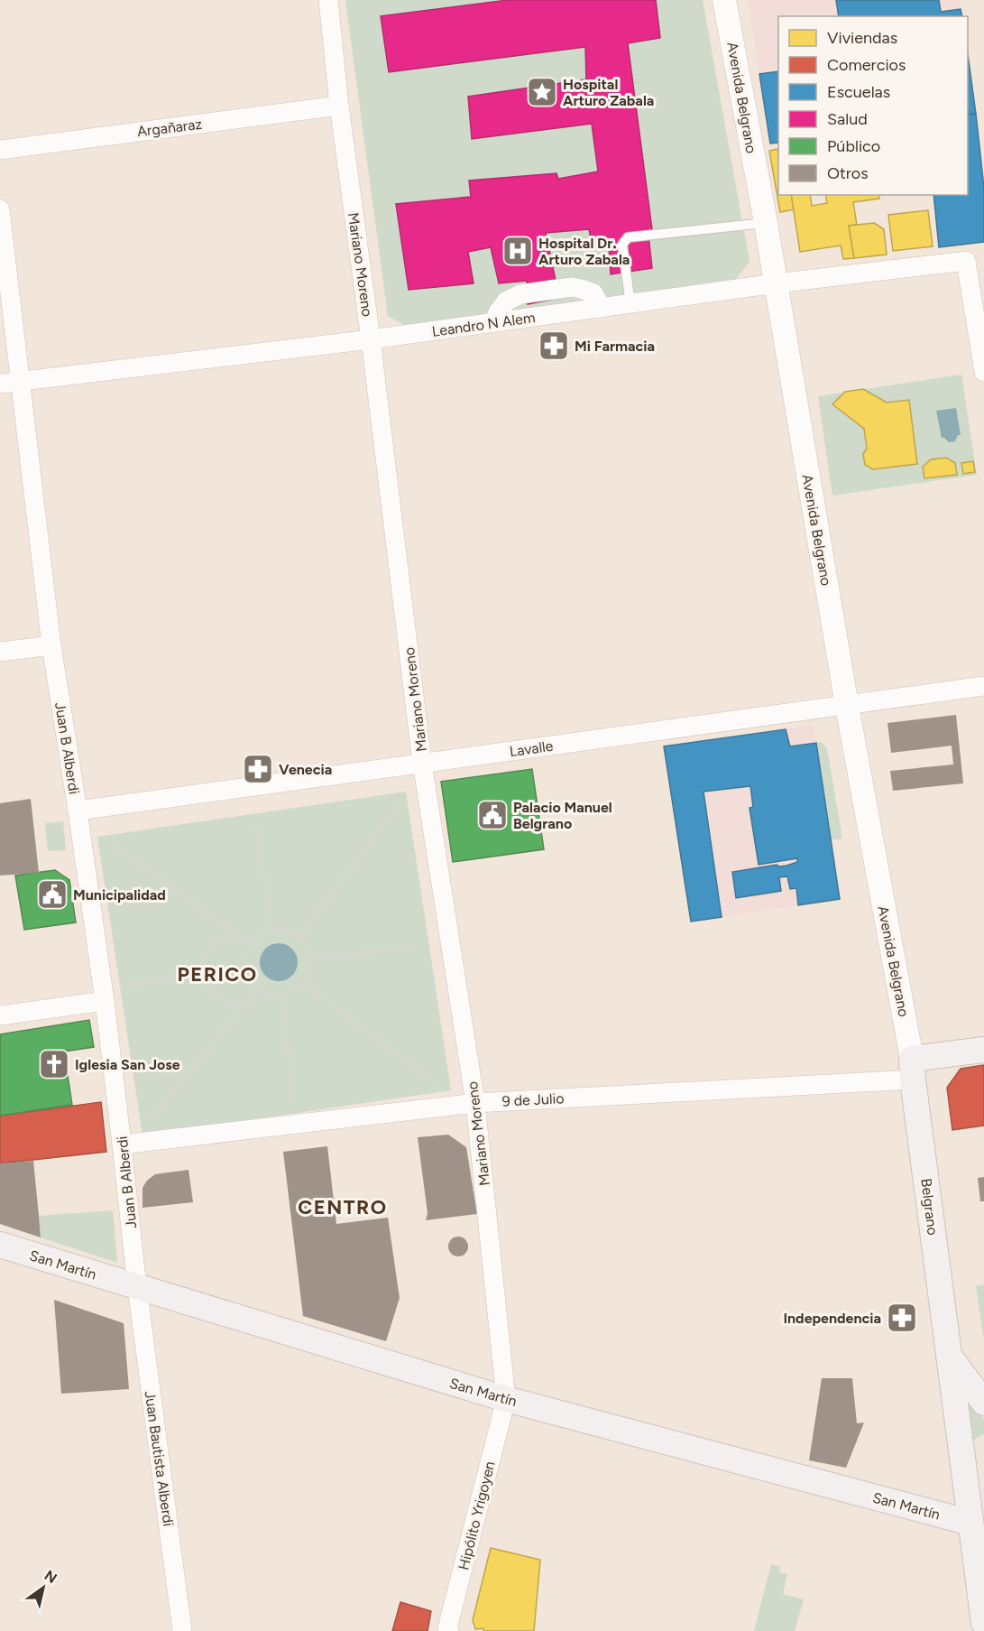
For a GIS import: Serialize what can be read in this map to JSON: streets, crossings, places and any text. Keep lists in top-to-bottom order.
{
  "streets": {
    "main road": ["Belgrano", "San Martín"],
    "street": [
      "Avenida Belgrano",
      "Argañaraz",
      "Mariano Moreno",
      "Leandro N Alem",
      "Juan B Alberdi",
      "Lavalle",
      "9 de Julio",
      "Juan Bautista Alberdi",
      "Hipólito Yrigoyen"
    ]
  },
  "crossings": [
    ["Avenida Belgrano", "Leandro N Alem"],
    ["Avenida Belgrano", "Lavalle"],
    ["Avenida Belgrano", "9 de Julio"],
    ["Avenida Belgrano", "Belgrano"],
    ["Argañaraz", "Mariano Moreno"],
    ["Mariano Moreno", "Leandro N Alem"],
    ["Mariano Moreno", "Lavalle"],
    ["Mariano Moreno", "9 de Julio"],
    ["Mariano Moreno", "San Martín"],
    ["Mariano Moreno", "Hipólito Yrigoyen"],
    ["Leandro N Alem", "Juan B Alberdi"],
    ["Juan B Alberdi", "Lavalle"],
    ["Juan B Alberdi", "9 de Julio"],
    ["Juan B Alberdi", "San Martín"],
    ["Juan B Alberdi", "Juan Bautista Alberdi"],
    ["9 de Julio", "Belgrano"],
    ["Belgrano", "San Martín"],
    ["San Martín", "Juan Bautista Alberdi"],
    ["San Martín", "Hipólito Yrigoyen"]
  ],
  "districts": ["PERICO", "CENTRO"],
  "places": {
    "place": ["Hospital Arturo Zabala"],
    "hospital": ["Hospital Dr. Arturo Zabala"],
    "pharmacy": ["Mi Farmacia", "Venecia", "Independencia"],
    "public building": ["Palacio Manuel Belgrano", "Municipalidad"],
    "church": ["Iglesia San Jose"]
  },
  "legend": [
    "Viviendas",
    "Comercios",
    "Escuelas",
    "Salud",
    "Público",
    "Otros"
  ],
  "north": "top right"
}
